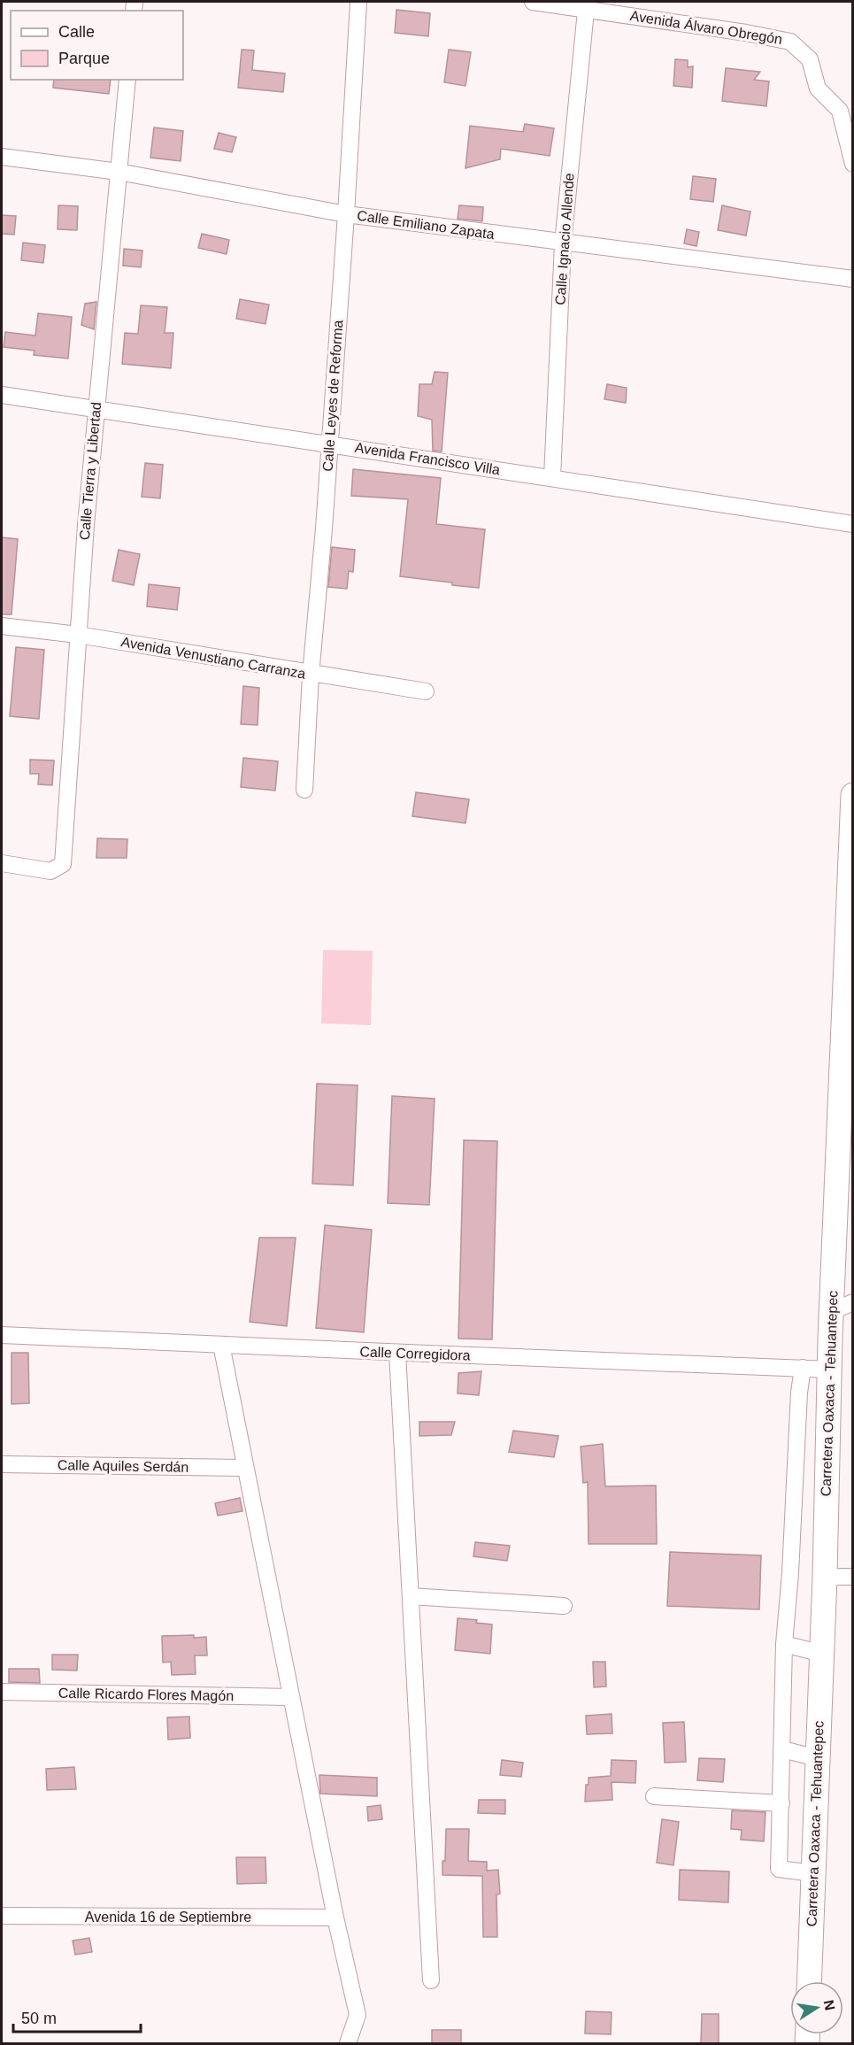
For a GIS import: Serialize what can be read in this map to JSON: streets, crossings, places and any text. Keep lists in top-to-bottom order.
{
  "streets": {
    "main road": ["Carretera Oaxaca - Tehuantepec"],
    "street": [
      "Avenida Álvaro Obregón",
      "Calle Emiliano Zapata",
      "Calle Ignacio Allende",
      "Calle Leyes de Reforma",
      "Avenida Francisco Villa",
      "Calle Tierra y Libertad",
      "Avenida Venustiano Carranza",
      "Calle Corregidora",
      "Calle Aquiles Serdán",
      "Calle Ricardo Flores Magón",
      "Avenida 16 de Septiembre"
    ]
  },
  "crossings": [
    ["Avenida Álvaro Obregón", "Calle Ignacio Allende"],
    ["Calle Emiliano Zapata", "Calle Ignacio Allende"],
    ["Calle Emiliano Zapata", "Calle Leyes de Reforma"],
    ["Calle Emiliano Zapata", "Calle Tierra y Libertad"],
    ["Calle Ignacio Allende", "Avenida Francisco Villa"],
    ["Calle Leyes de Reforma", "Avenida Francisco Villa"],
    ["Calle Leyes de Reforma", "Avenida Venustiano Carranza"],
    ["Avenida Francisco Villa", "Calle Tierra y Libertad"],
    ["Calle Tierra y Libertad", "Avenida Venustiano Carranza"],
    ["Calle Corregidora", "Carretera Oaxaca - Tehuantepec"]
  ],
  "legend": ["Calle", "Parque"],
  "scale_bar": "50 m",
  "north": "right"
}
